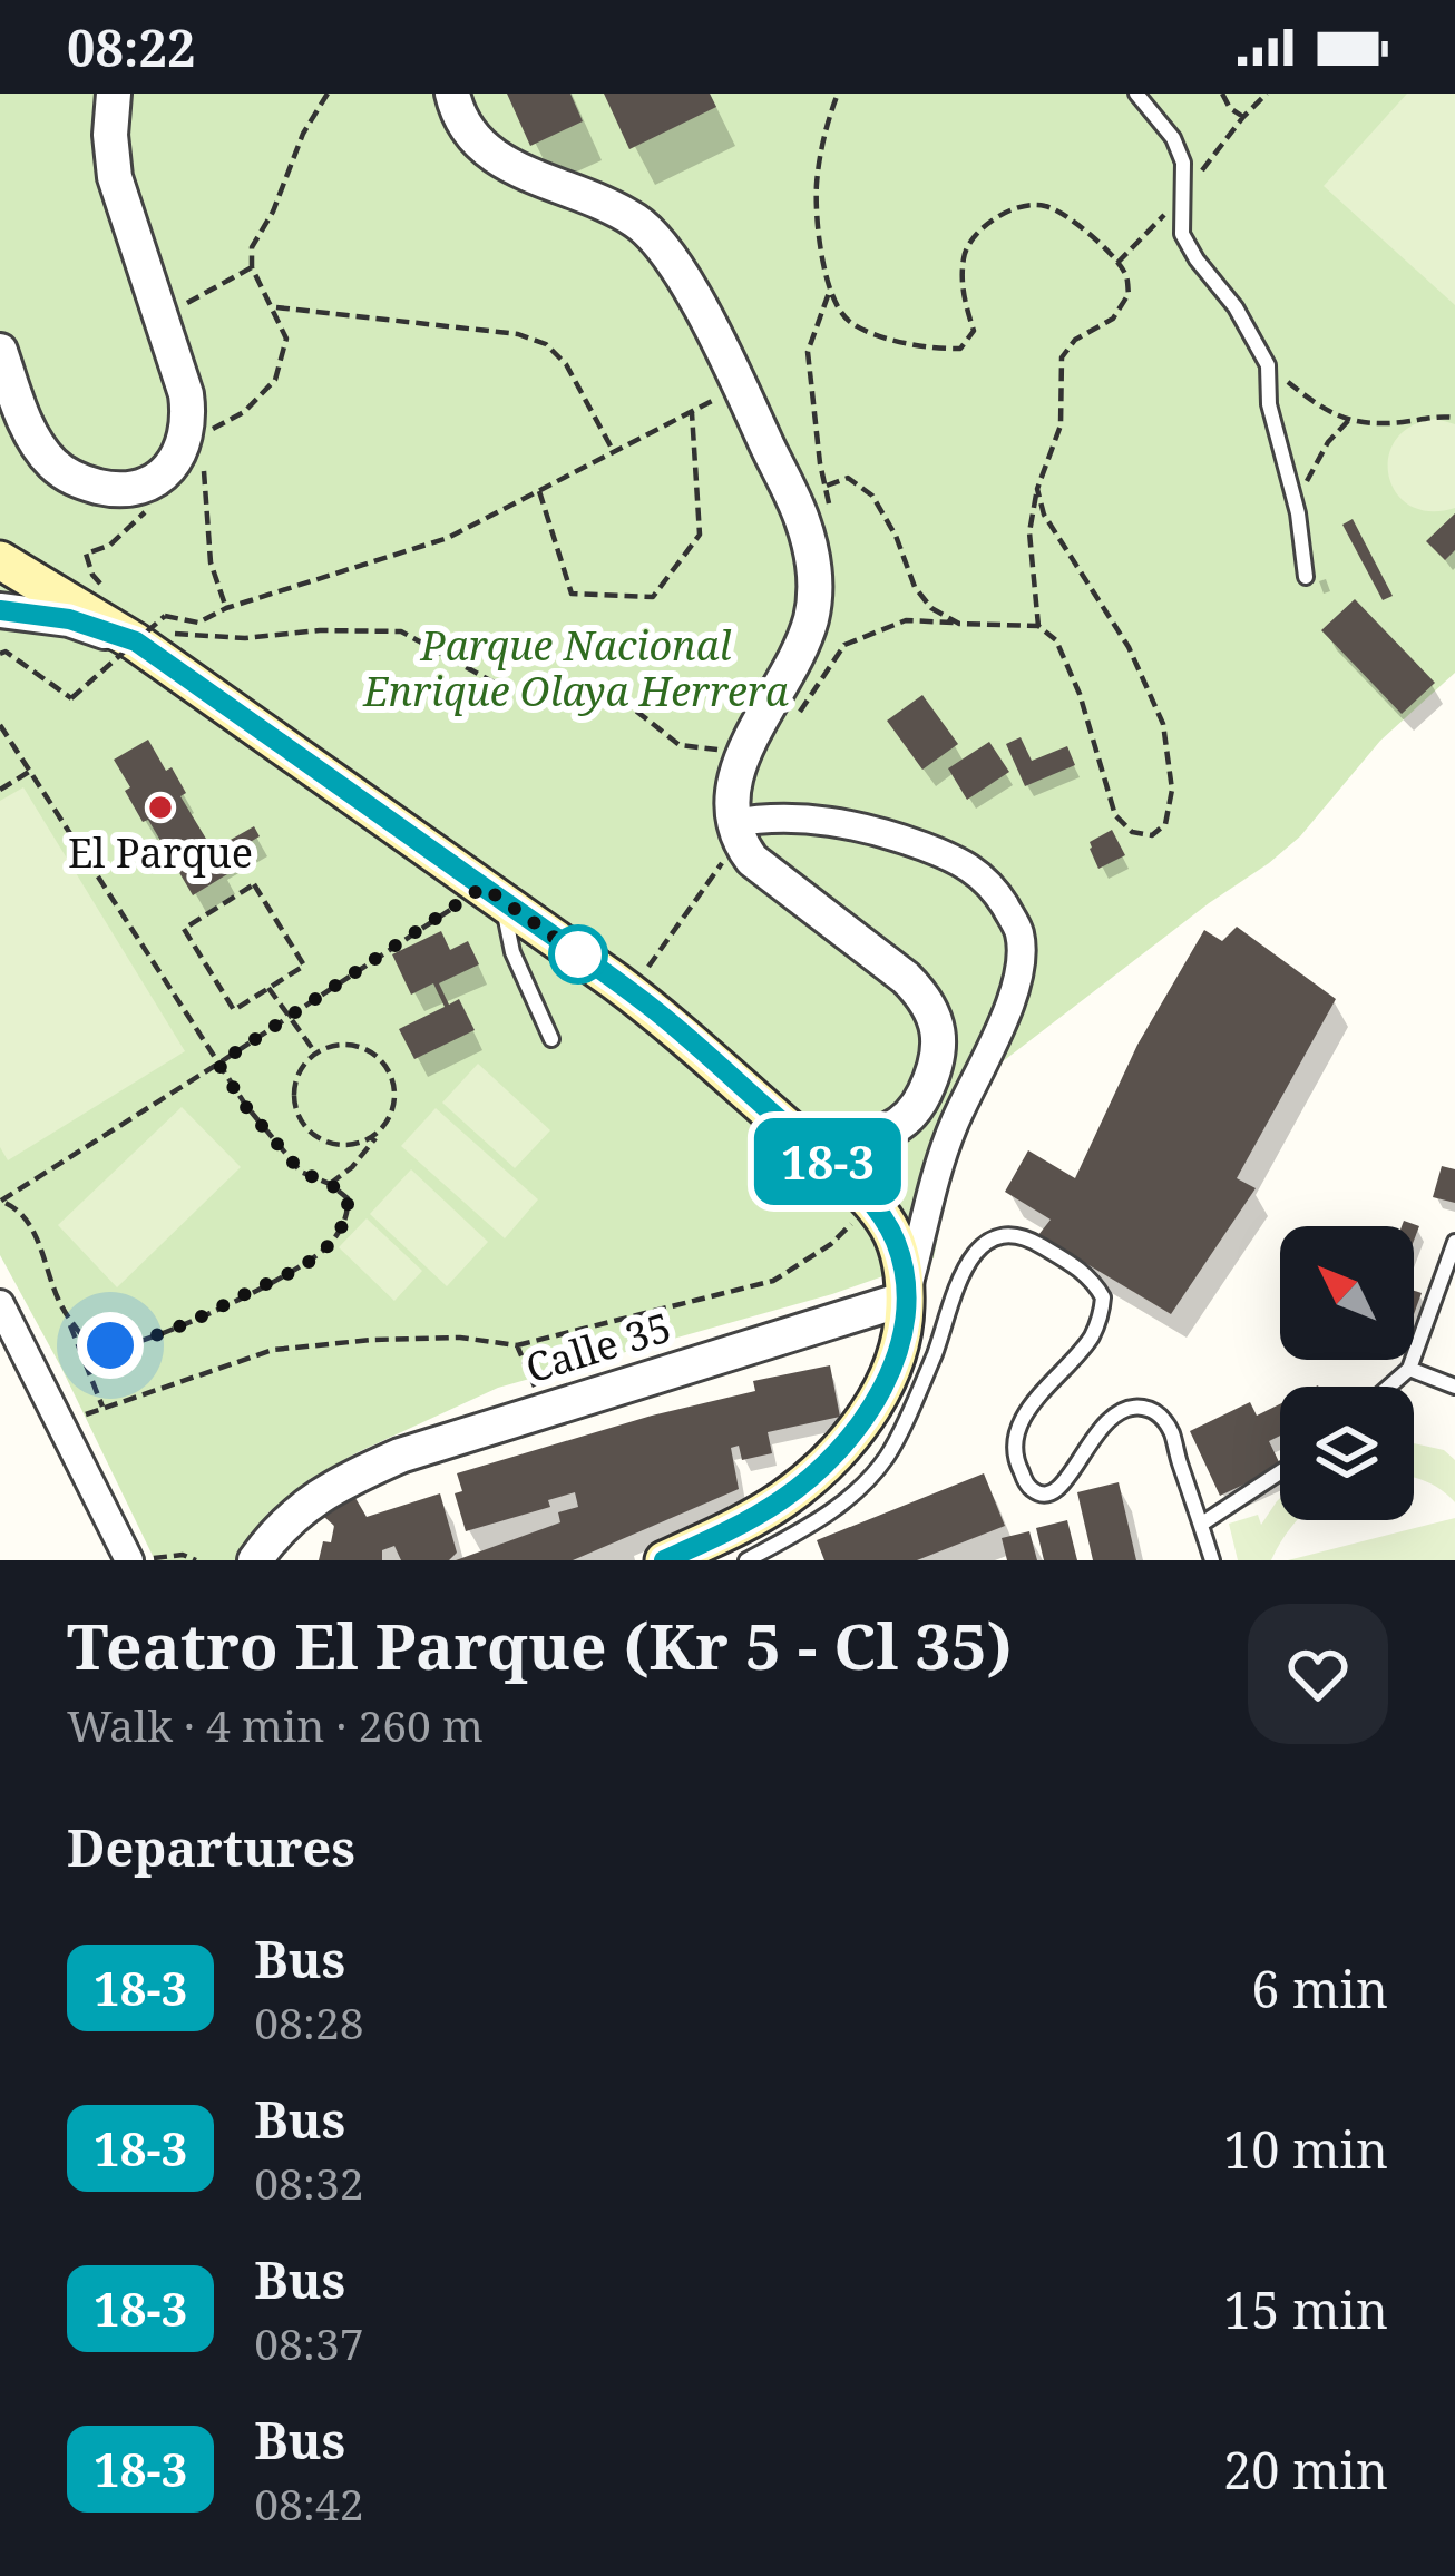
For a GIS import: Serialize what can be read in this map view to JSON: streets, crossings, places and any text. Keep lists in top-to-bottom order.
{
  "streets": {
    "street": ["Calle 35"]
  },
  "parks": ["Parque Nacional Enrique Olaya Herrera"],
  "places": ["El Parque"],
  "lines": ["bus line 18-3"],
  "north": "top left",
  "page": {
    "status": "08:22",
    "on_map": "18-3",
    "heading": [
      ["Teatro El Parque (Kr 5 - Cl 35)", "Walk · 4 min · 260 m"],
      "Departures"
    ],
    "list": [
      {
        "mark": "18-3",
        "name": "Bus",
        "note": "08:28",
        "value": "6 min"
      },
      {
        "mark": "18-3",
        "name": "Bus",
        "note": "08:32",
        "value": "10 min"
      },
      {
        "mark": "18-3",
        "name": "Bus",
        "note": "08:37",
        "value": "15 min"
      },
      {
        "mark": "18-3",
        "name": "Bus",
        "note": "08:42",
        "value": "20 min"
      }
    ]
  }
}
